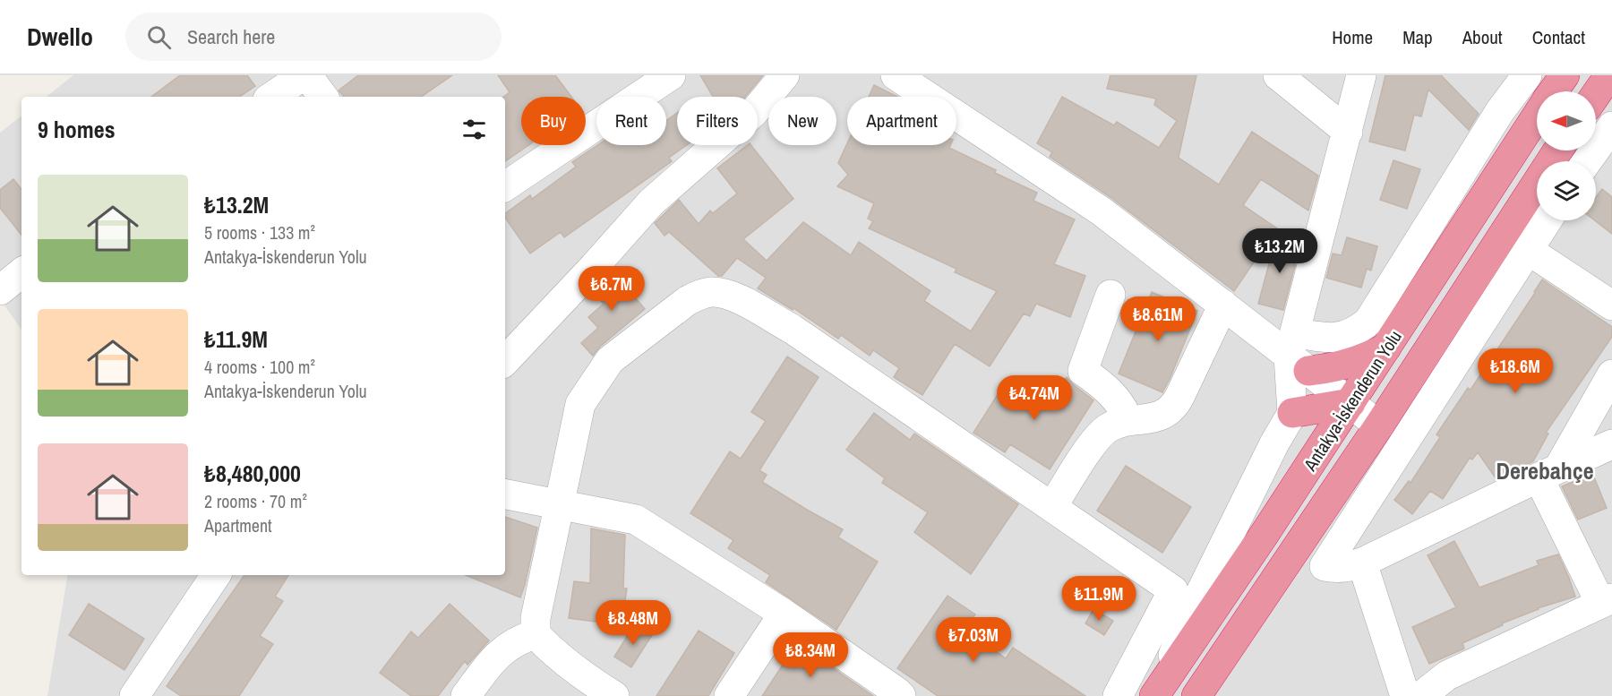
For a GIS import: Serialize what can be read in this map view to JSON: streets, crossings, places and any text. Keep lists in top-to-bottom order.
{
  "streets": {
    "highway": ["Antakya-İskenderun Yolu"]
  },
  "districts": ["Derebahçe"],
  "north": "left",
  "page": {
    "header": "Dwello",
    "search": "Search here",
    "nav": [
      "Home",
      "Map",
      "About",
      "Contact"
    ],
    "chip": [
      "Buy",
      "Rent",
      "Filters",
      "New",
      "Apartment"
    ],
    "heading": "9 homes",
    "list": [
      {
        "name": "₺13.2M",
        "note": "5 rooms · 133 m² · Antakya-İskenderun Yolu"
      },
      {
        "name": "₺11.9M",
        "note": "4 rooms · 100 m² · Antakya-İskenderun Yolu"
      },
      {
        "name": "₺8,480,000",
        "note": "2 rooms · 70 m² · Apartment"
      }
    ],
    "price": [
      "₺13.2M",
      "₺6.7M",
      "₺8.61M",
      "₺18.6M",
      "₺4.74M",
      "₺11.9M",
      "₺8.48M",
      "₺7.03M",
      "₺8.34M"
    ]
  }
}
